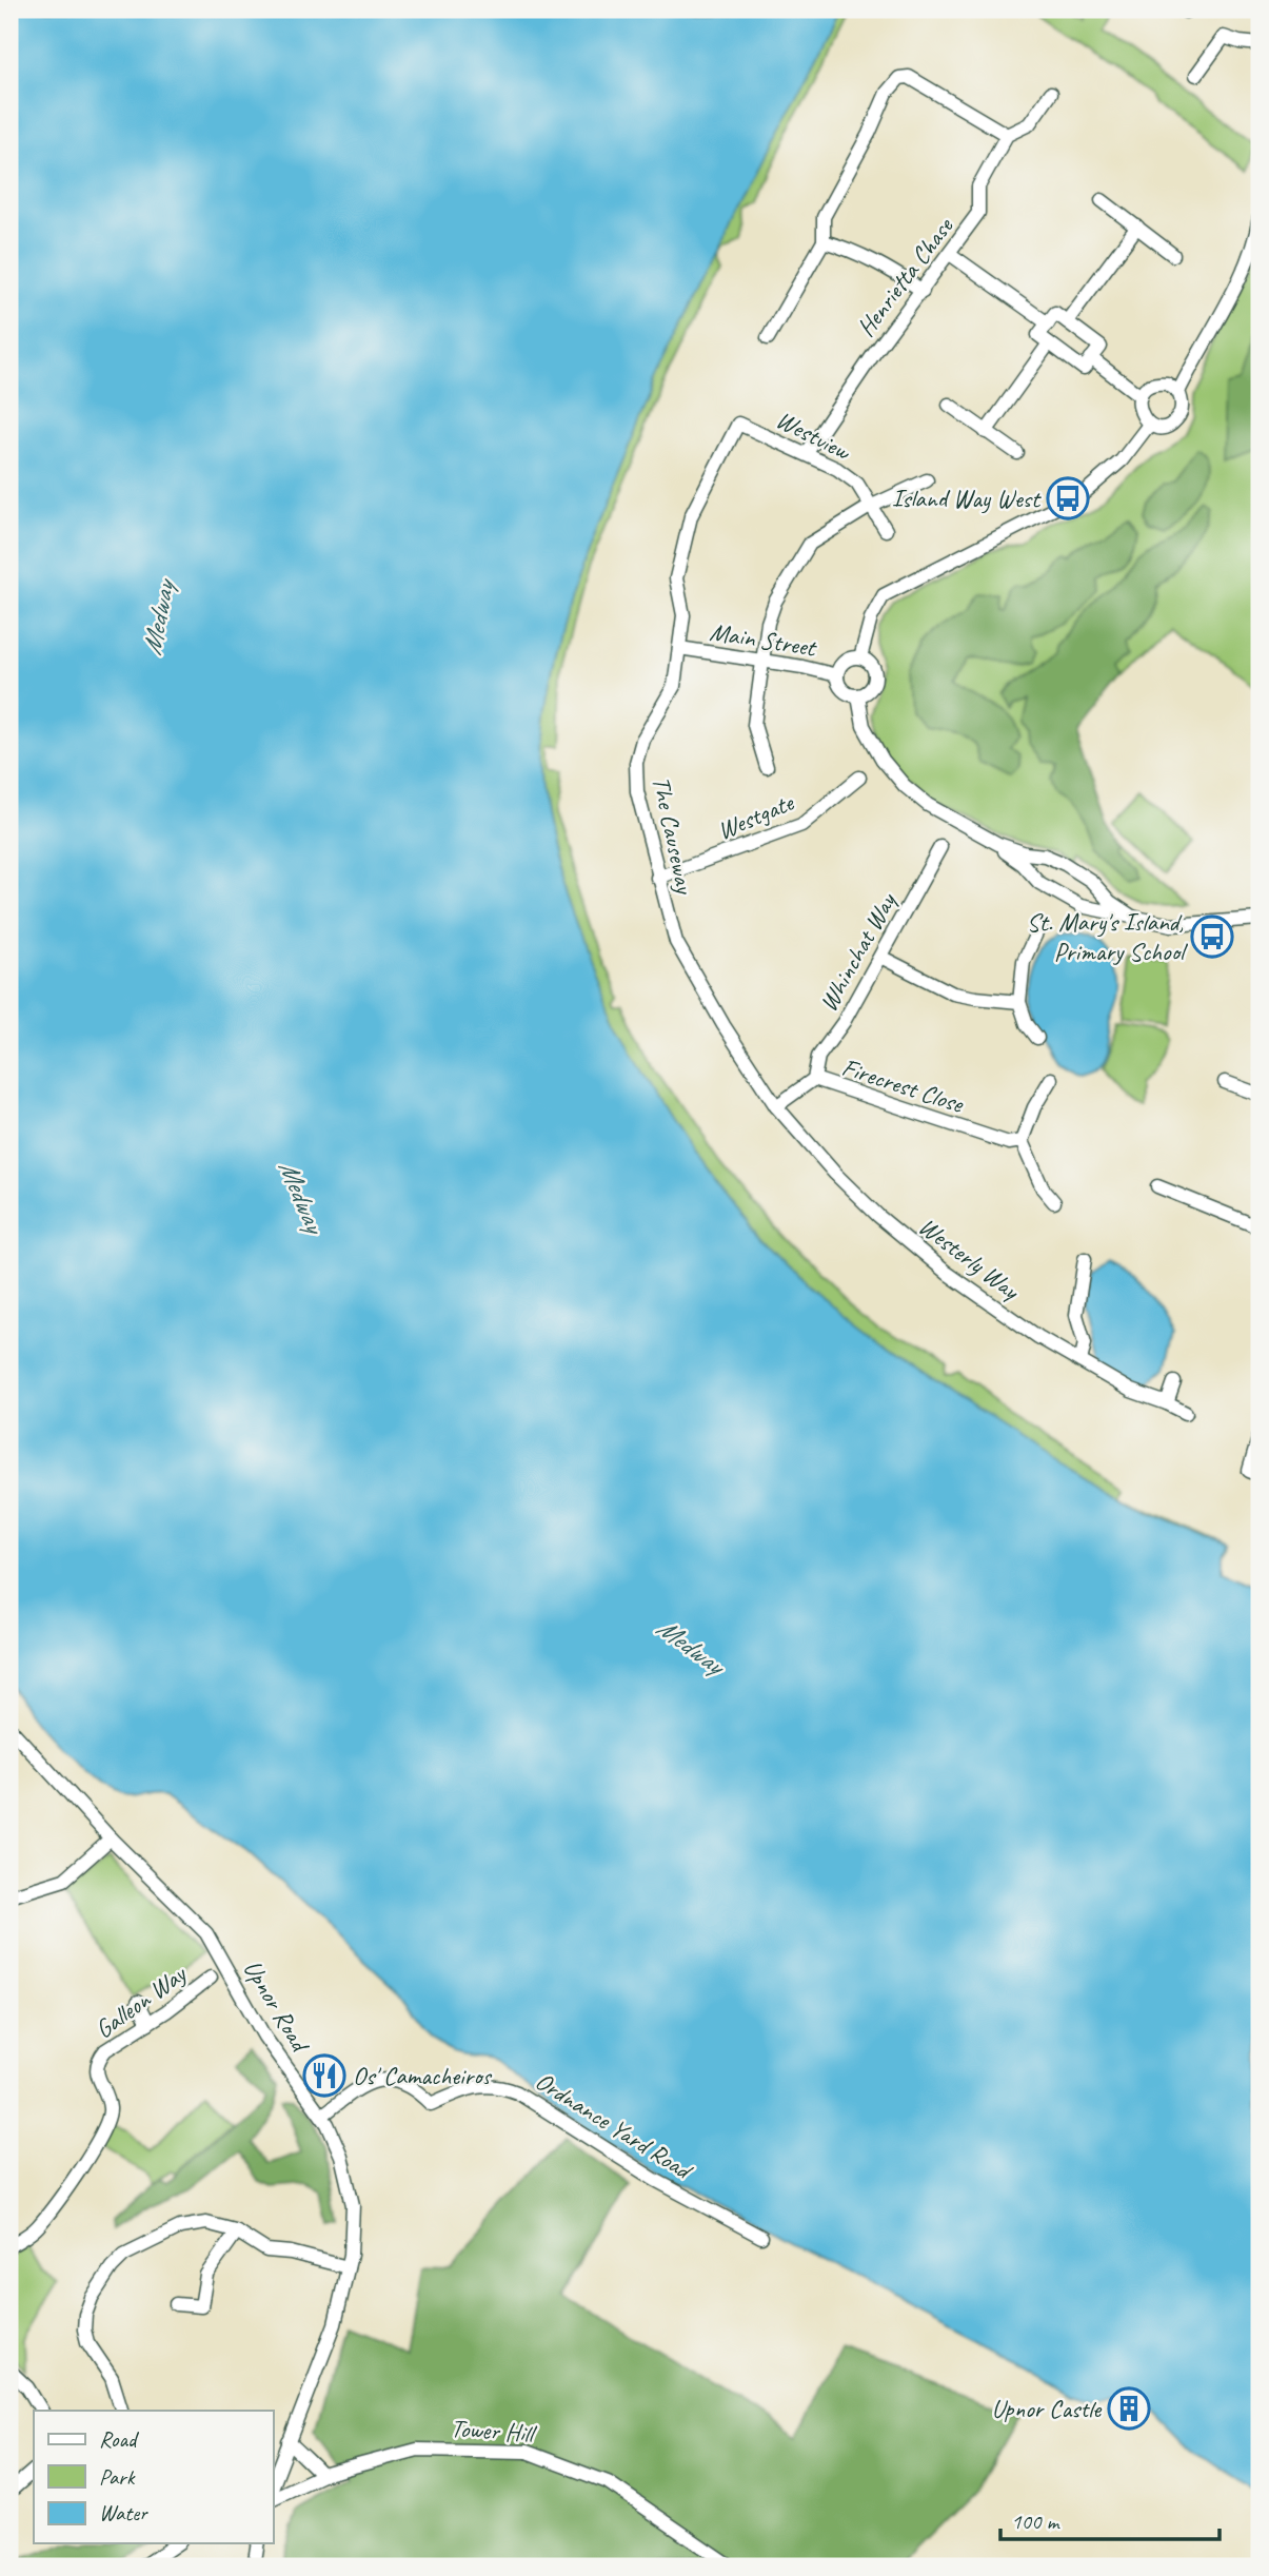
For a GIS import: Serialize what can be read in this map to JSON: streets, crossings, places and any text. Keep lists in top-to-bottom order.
{
  "streets": {
    "street": [
      "Henrietta Chase",
      "Westview",
      "Main Street",
      "Westgate",
      "The Causeway",
      "Whinchat Way",
      "Firecrest Close",
      "Westerly Way",
      "Galleon Way",
      "Upnor Road",
      "Ordnance Yard Road",
      "Tower Hill"
    ]
  },
  "crossings": [
    ["Henrietta Chase", "Westview"],
    ["Westview", "The Causeway"],
    ["Main Street", "The Causeway"],
    ["Westgate", "The Causeway"],
    ["The Causeway", "Firecrest Close"],
    ["The Causeway", "Westerly Way"],
    ["Whinchat Way", "Firecrest Close"],
    ["Firecrest Close", "Westerly Way"],
    ["Upnor Road", "Ordnance Yard Road"]
  ],
  "water": ["Medway"],
  "places": {
    "bus stop": ["Island Way West", "St. Mary's Island, Primary School"],
    "restaurant": ["Os' Camacheiros"],
    "building": ["Upnor Castle"]
  },
  "legend": ["Road", "Park", "Water"],
  "scale_bar": "100 m"
}
